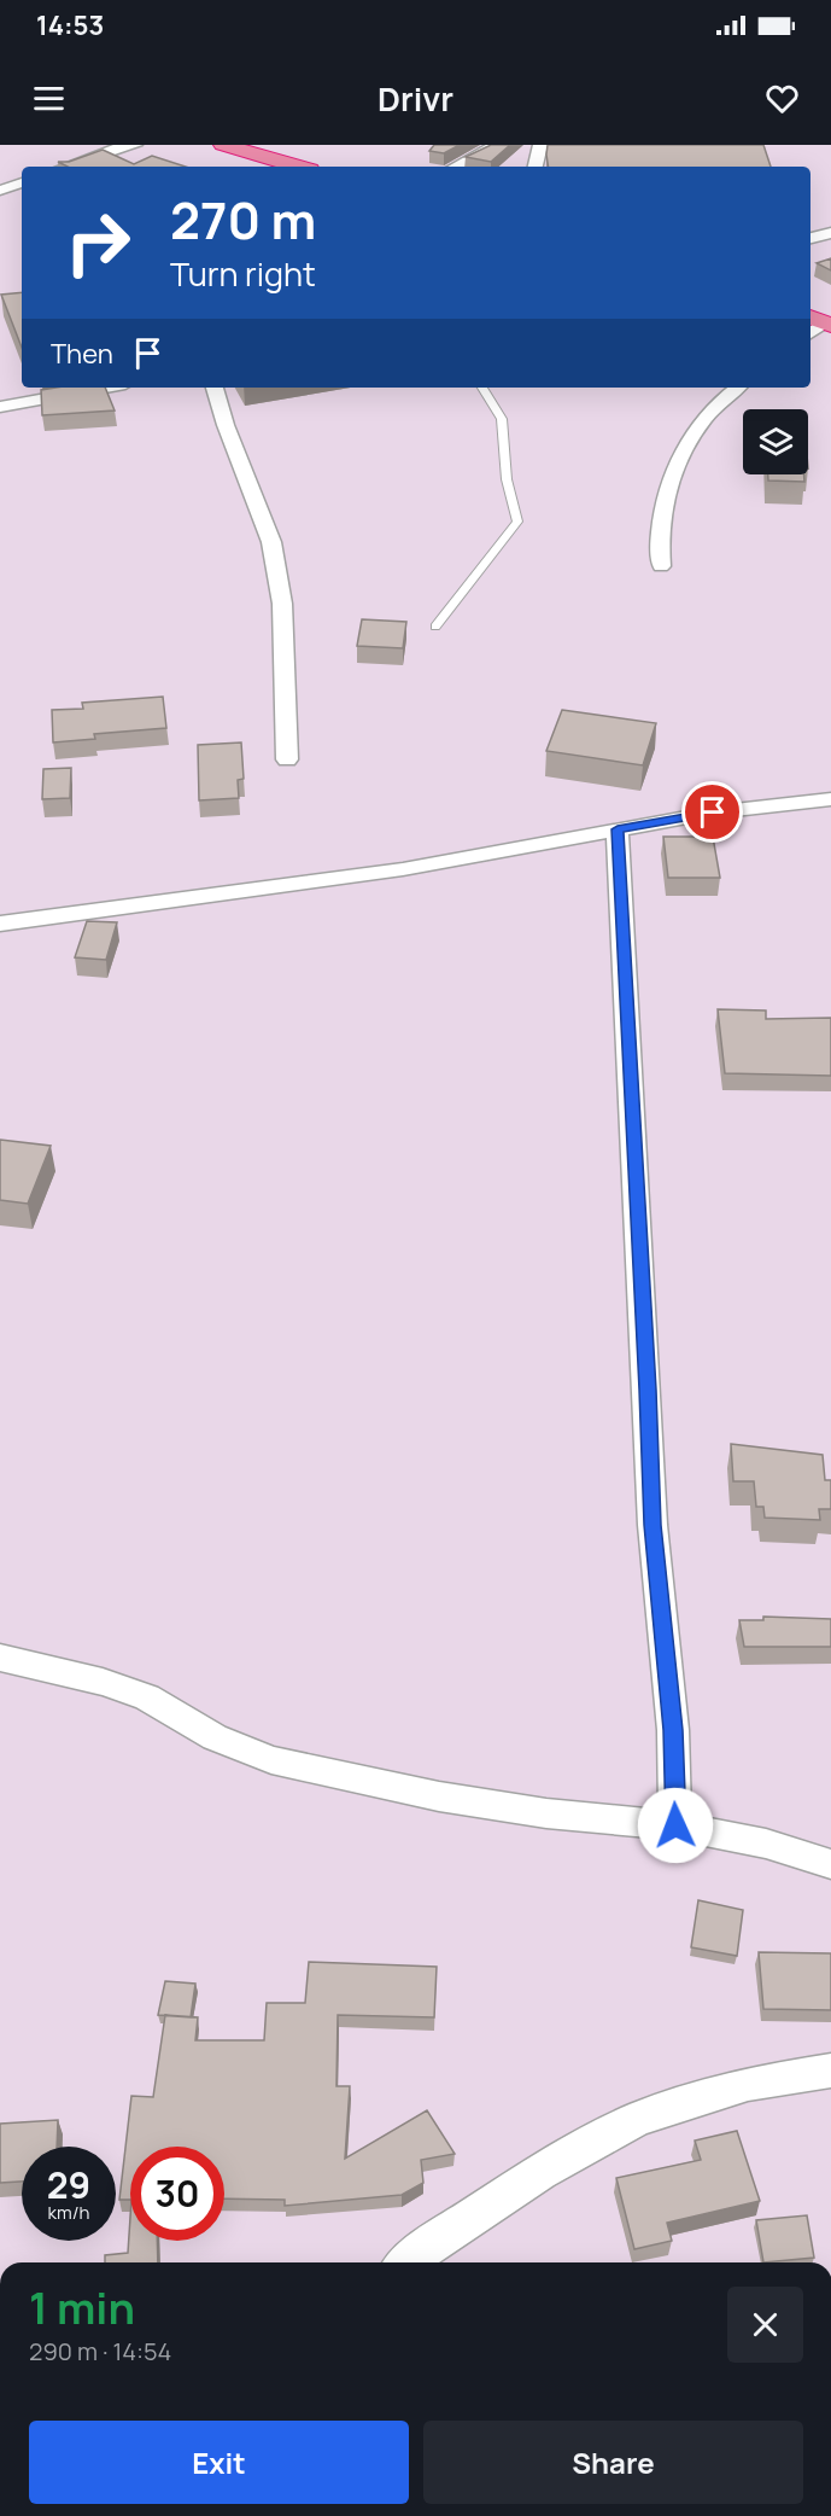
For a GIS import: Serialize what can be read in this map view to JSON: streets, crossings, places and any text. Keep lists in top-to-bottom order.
{
  "page": {
    "status": "14:53",
    "header": "Drivr",
    "turn": ["270 m", "Turn right"],
    "then": "Then",
    "speed": "29 km/h",
    "limit": "30",
    "heading": ["1 min", "290 m · 14:54"],
    "buttons": ["Exit", "Share"]
  }
}
